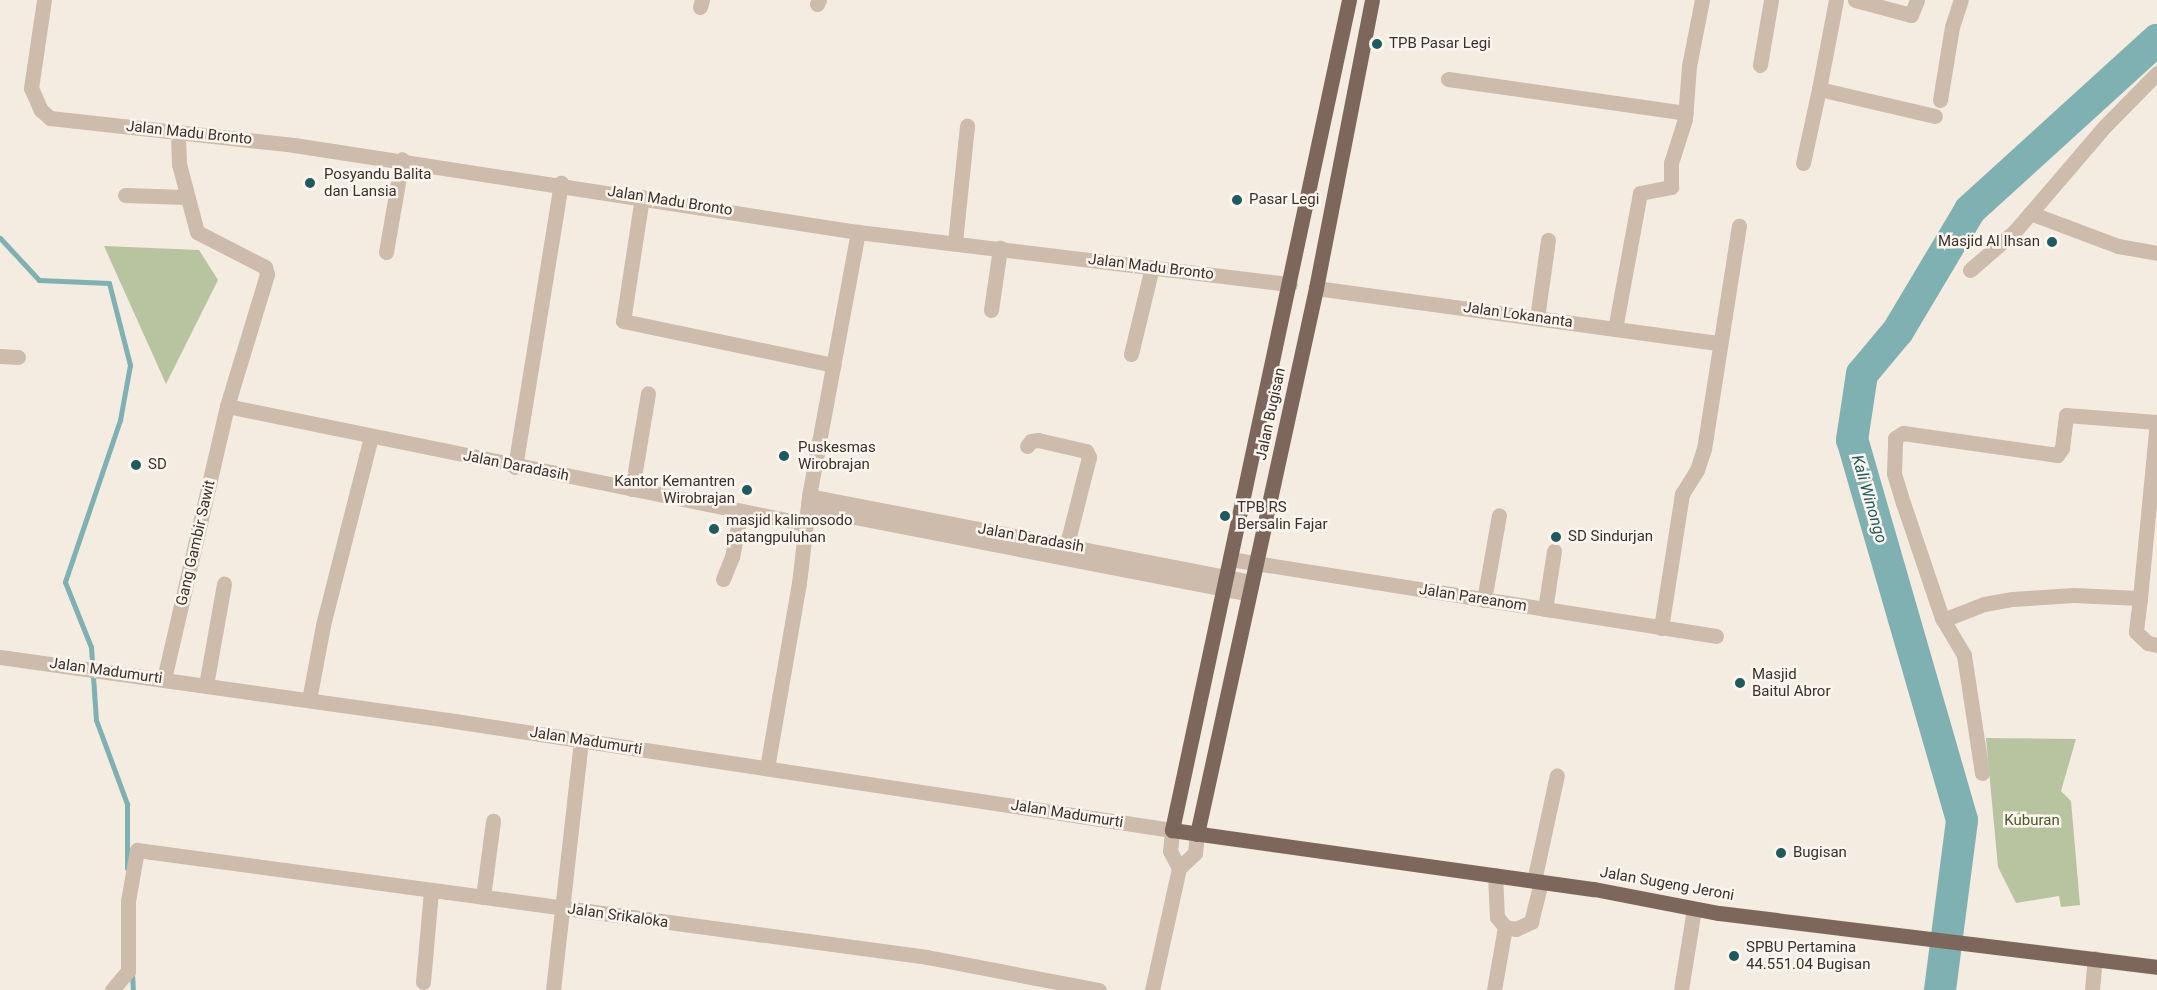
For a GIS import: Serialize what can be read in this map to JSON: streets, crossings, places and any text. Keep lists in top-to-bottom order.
{
  "streets": {
    "main road": ["Jalan Bugisan", "Jalan Sugeng Jeroni"],
    "street": [
      "Jalan Madu Bronto",
      "Jalan Lokananta",
      "Jalan Daradasih",
      "Gang Gambir Sawit",
      "Jalan Pareanom",
      "Jalan Madumurti",
      "Jalan Srikaloka"
    ]
  },
  "crossings": [
    ["Jalan Madu Bronto", "Jalan Bugisan"],
    ["Jalan Lokananta", "Jalan Bugisan"],
    ["Jalan Bugisan", "Jalan Daradasih"],
    ["Jalan Bugisan", "Jalan Pareanom"],
    ["Jalan Bugisan", "Jalan Madumurti"],
    ["Jalan Bugisan", "Jalan Sugeng Jeroni"],
    ["Jalan Daradasih", "Gang Gambir Sawit"],
    ["Gang Gambir Sawit", "Jalan Madumurti"],
    ["Jalan Madumurti", "Jalan Sugeng Jeroni"]
  ],
  "water": ["Kali Winongo"],
  "parks": ["Kuburan"],
  "places": [
    "TPB Pasar Legi",
    "Posyandu Balita dan Lansia",
    "Pasar Legi",
    "Masjid Al Ihsan",
    "Puskesmas Wirobrajan",
    "SD",
    "Kantor Kemantren Wirobrajan",
    "TPB RS Bersalin Fajar",
    "masjid kalimosodo patangpuluhan",
    "SD Sindurjan",
    "Masjid Baitul Abror",
    "Bugisan",
    "SPBU Pertamina 44.551.04 Bugisan"
  ]
}
